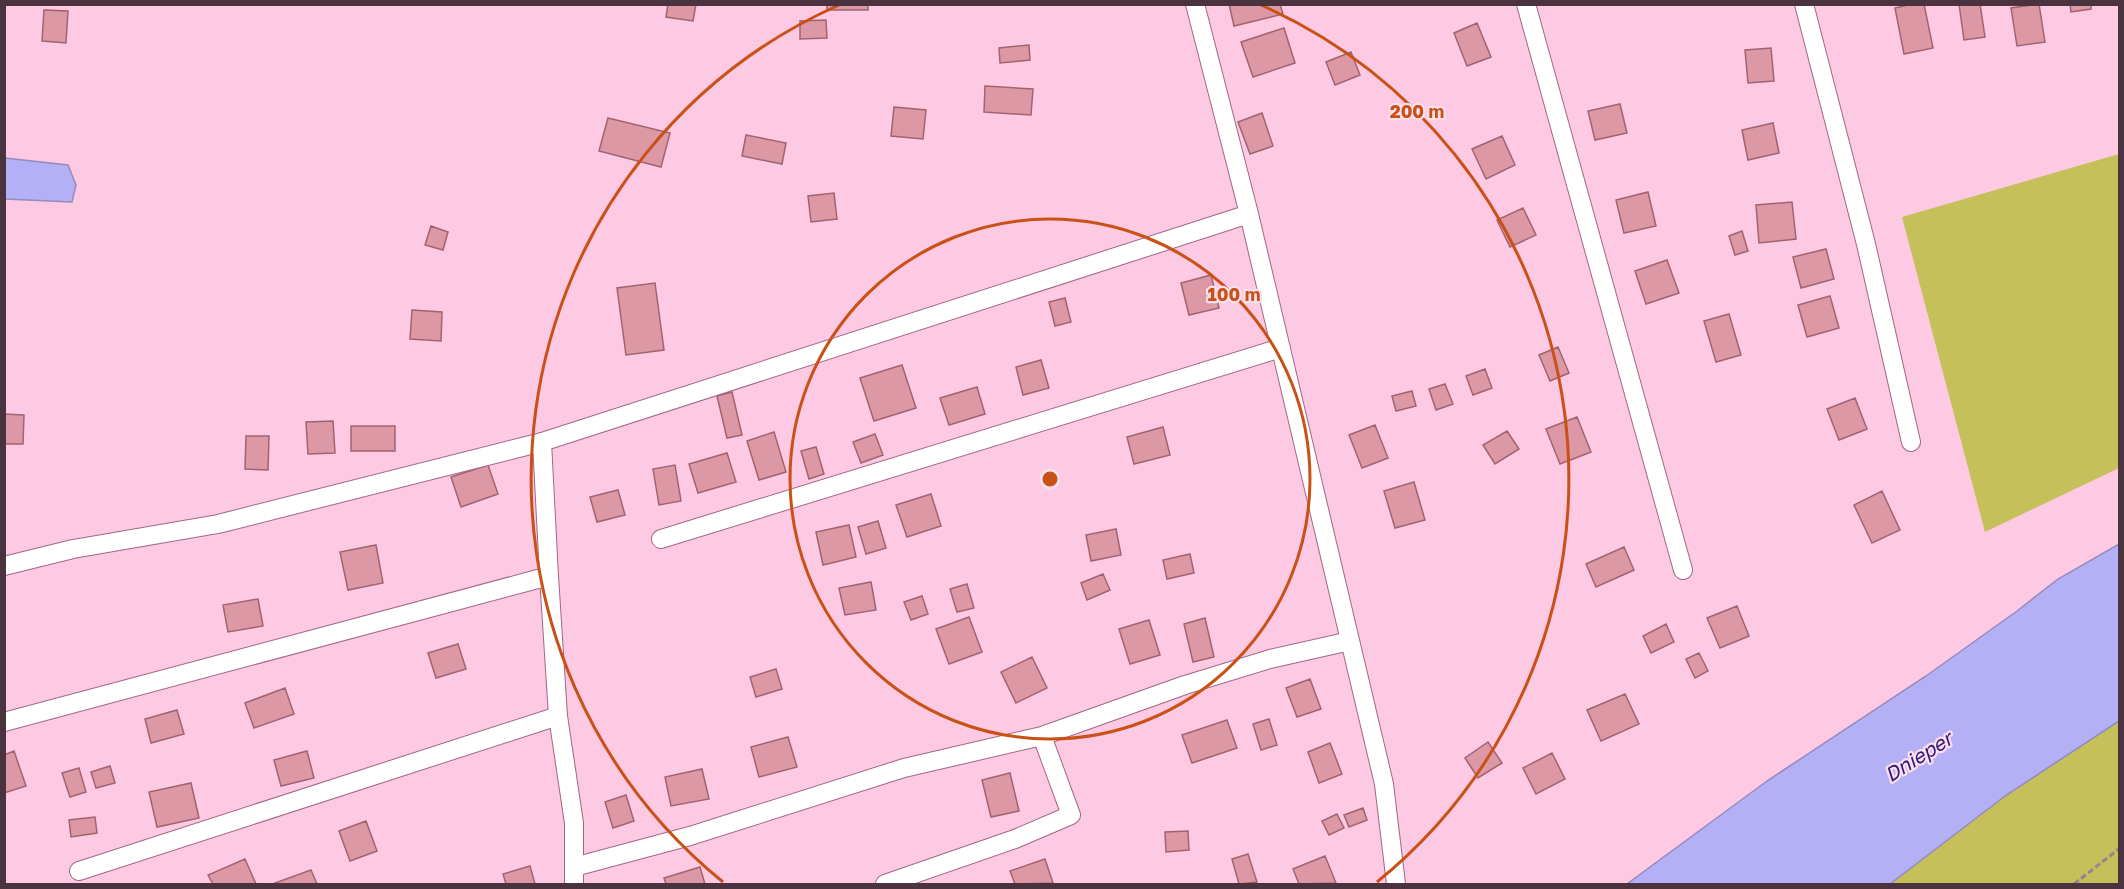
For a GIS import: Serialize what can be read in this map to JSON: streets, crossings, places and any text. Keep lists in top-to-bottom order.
{
  "water": ["Dnieper"],
  "rings": ["200 m", "100 m"]
}
